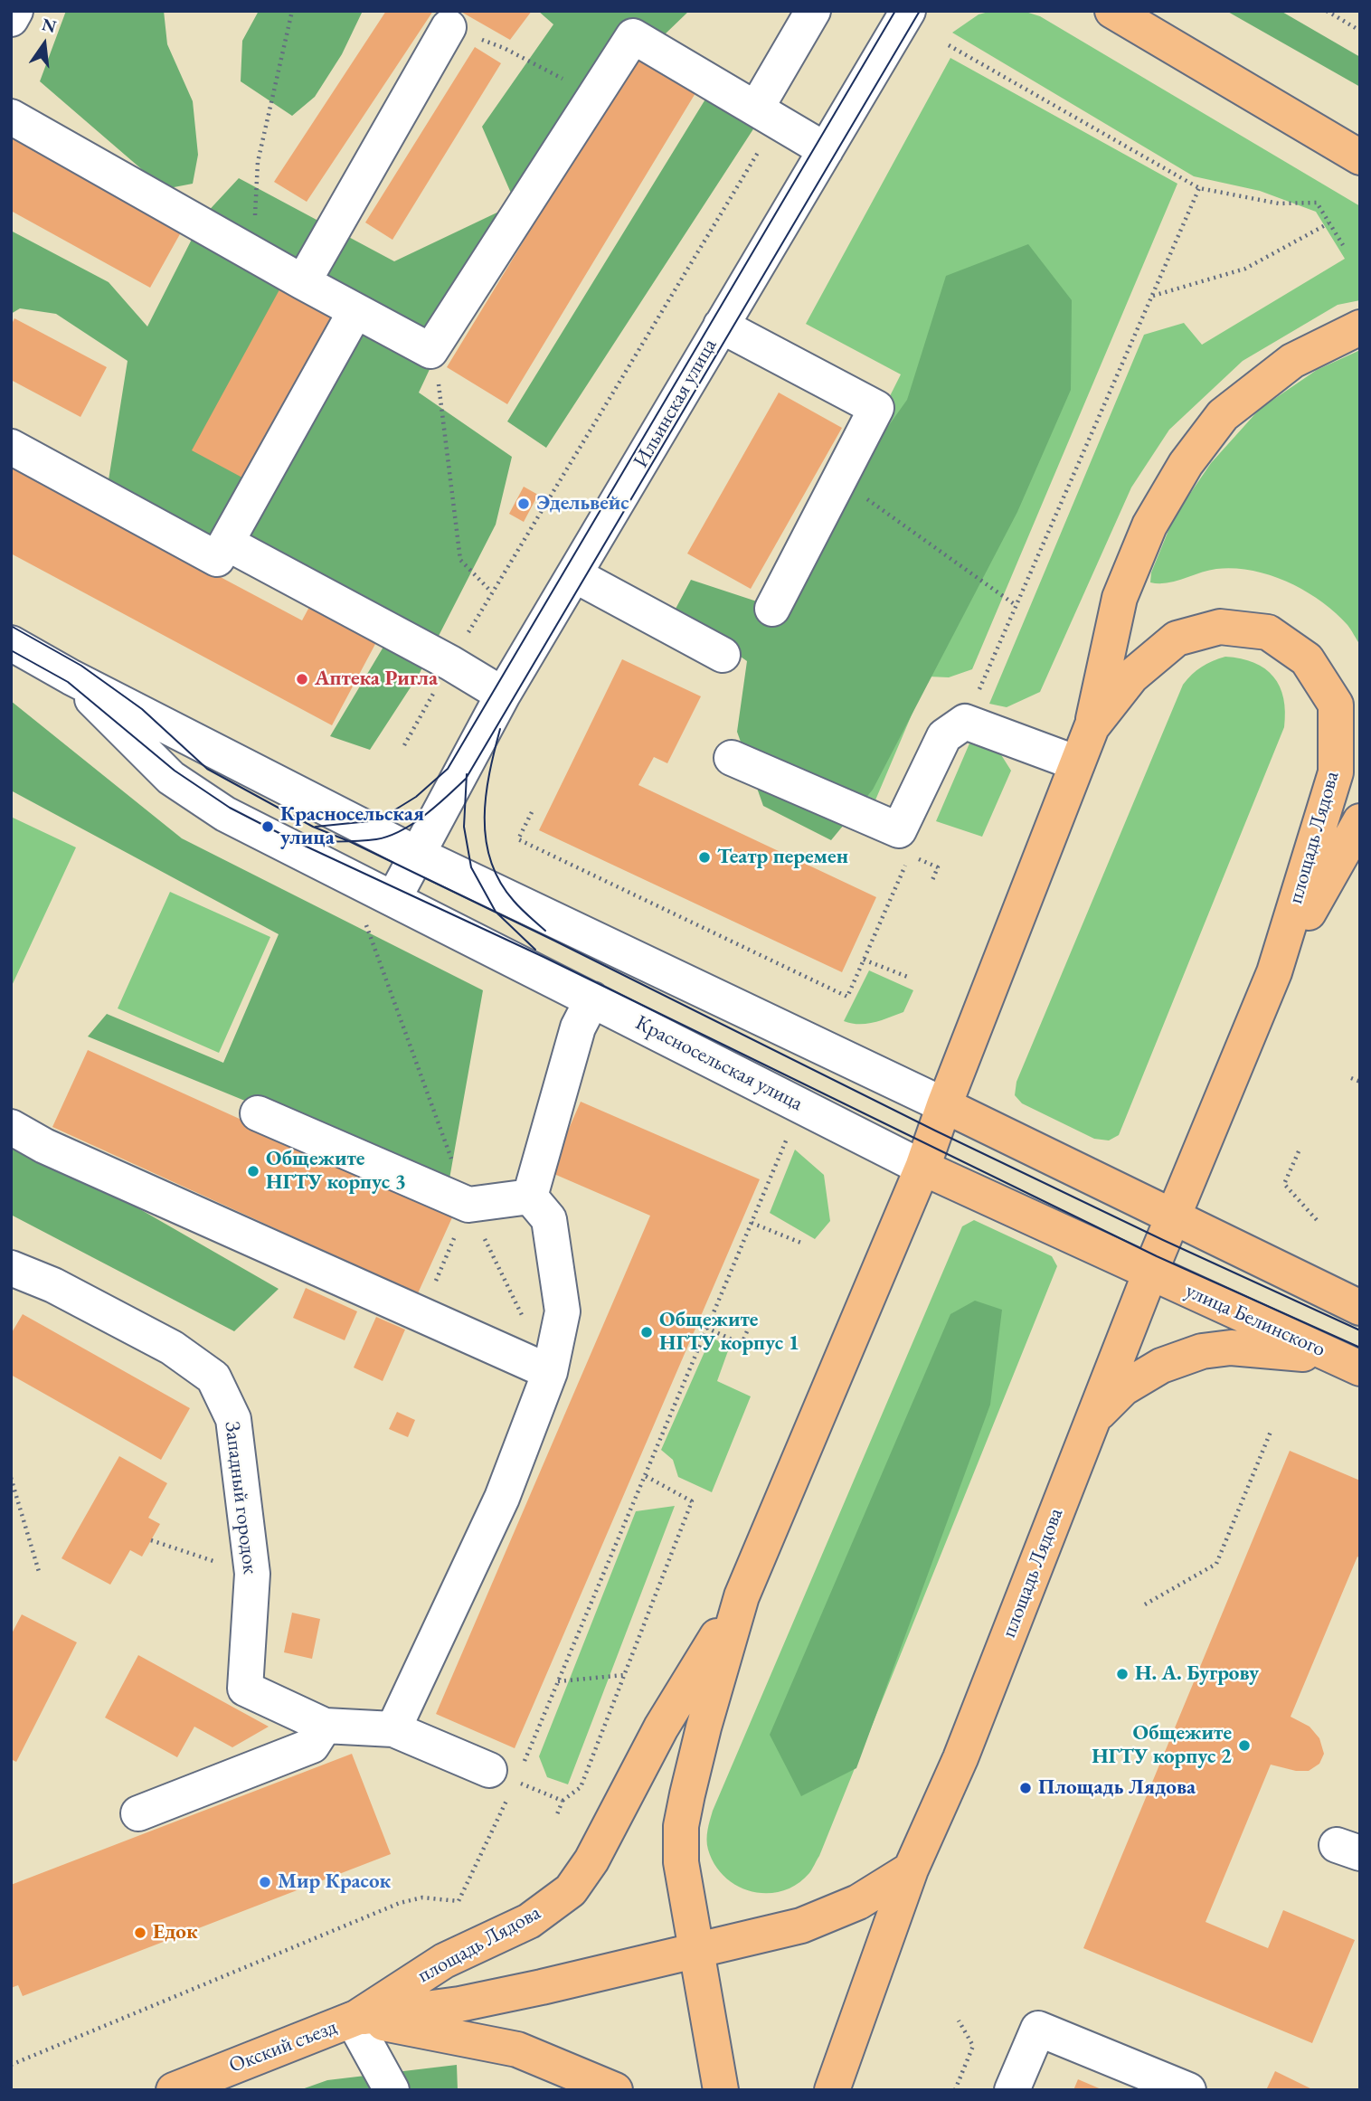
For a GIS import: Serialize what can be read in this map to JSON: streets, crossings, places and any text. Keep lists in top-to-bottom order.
{
  "streets": {
    "main road": ["площадь Лядова", "улица Белинского", "Окский съезд"],
    "street": ["Ильинская улица", "Красносельская улица", "Западный городок"]
  },
  "crossings": [
    ["Ильинская улица", "Красносельская улица"],
    ["площадь Лядова", "Красносельская улица"],
    ["площадь Лядова", "улица Белинского"],
    ["площадь Лядова", "Окский съезд"]
  ],
  "places": [
    "Эдельвейс",
    "Аптека Ригла",
    "Красносельская улица",
    "Театр перемен",
    "Общежите НГТУ корпус 3",
    "Общежите НГТУ корпус 1",
    "Н. А. Бугрову",
    "Общежите НГТУ корпус 2",
    "Площадь Лядова",
    "Мир Красок",
    "Едок"
  ],
  "north": "top"
}
